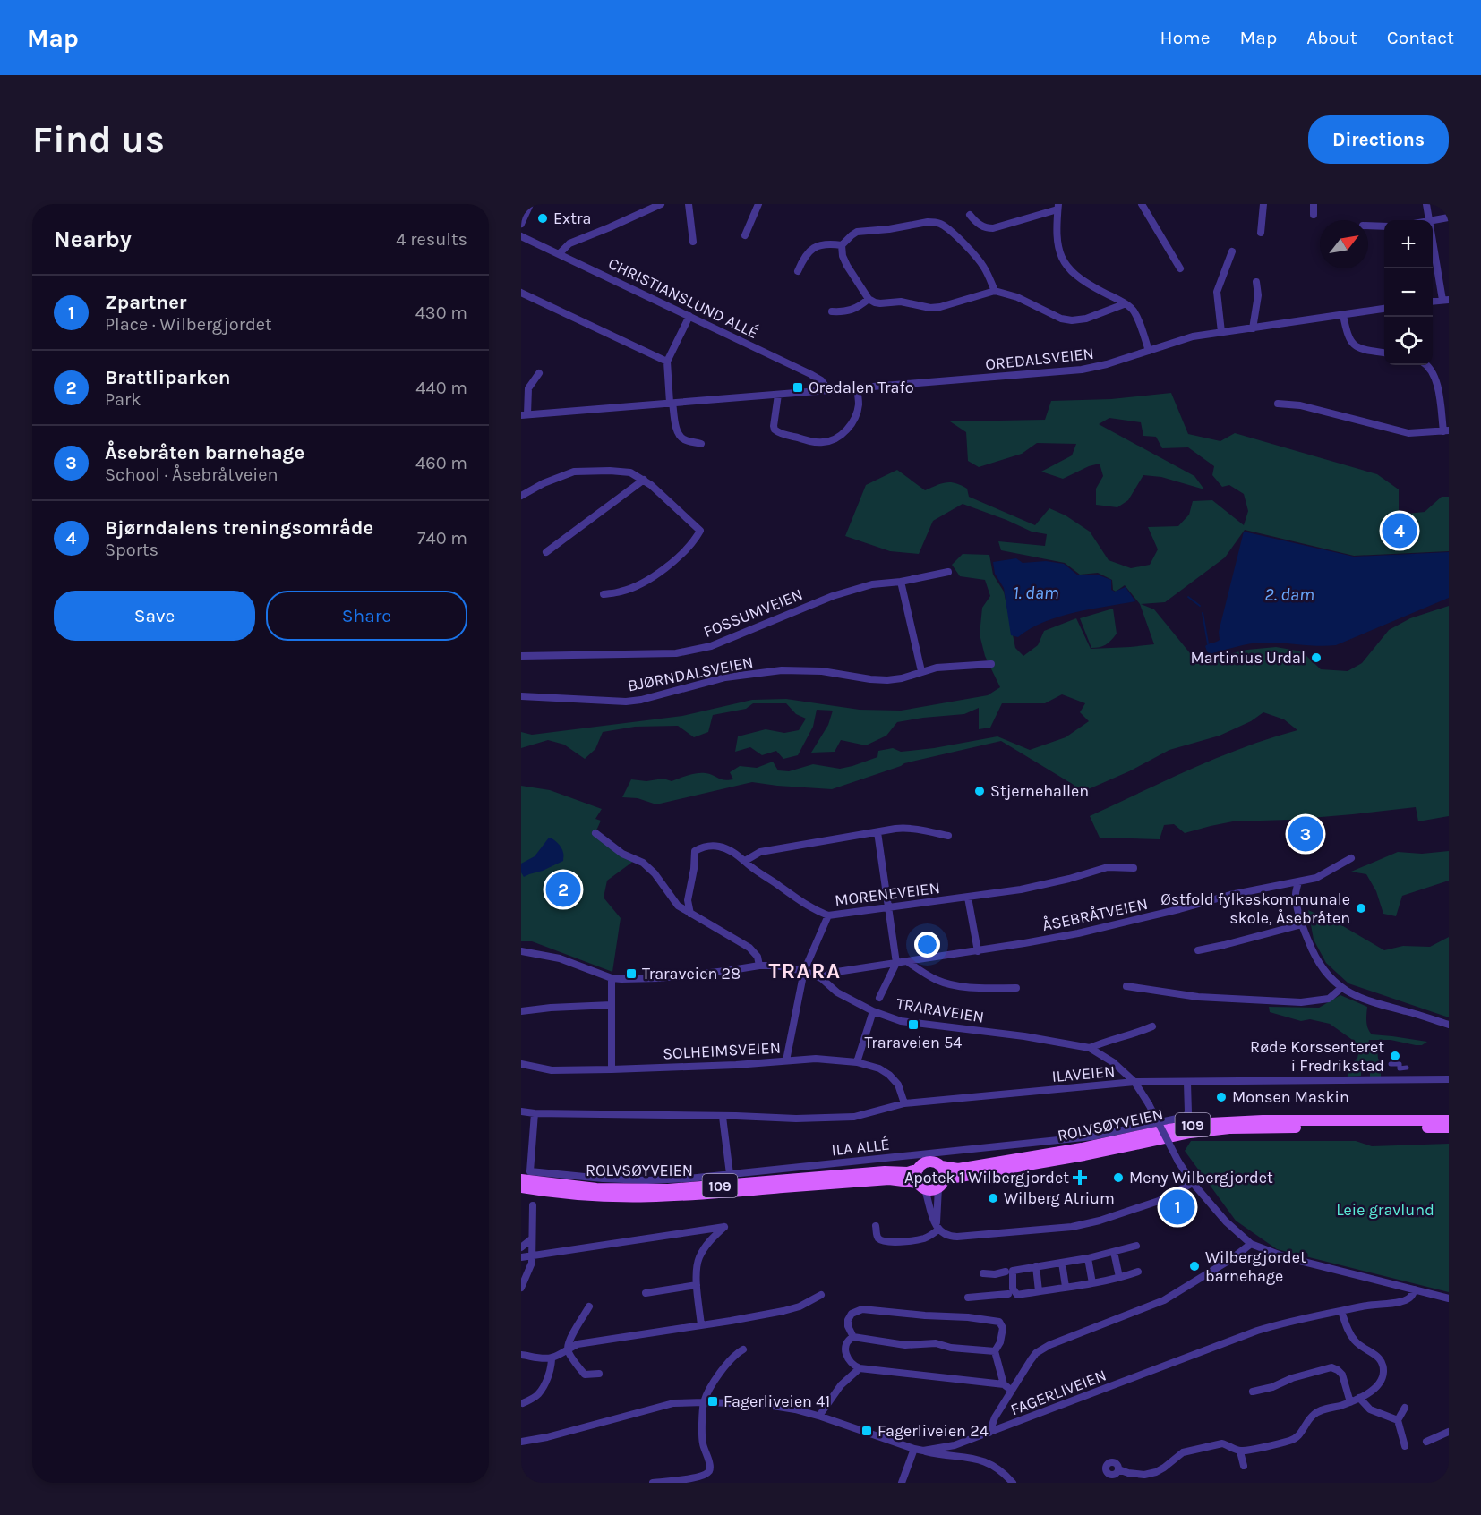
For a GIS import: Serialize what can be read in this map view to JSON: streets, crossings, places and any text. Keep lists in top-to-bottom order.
{
  "streets": {
    "main road": ["ROLVSØYVEIEN", "109"],
    "street": [
      "CHRISTIANSLUND ALLÉ",
      "OREDALSVEIEN",
      "FOSSUMVEIEN",
      "BJØRNDALSVEIEN",
      "MORENEVEIEN",
      "ÅSEBRÅTVEIEN",
      "TRARAVEIEN",
      "SOLHEIMSVEIEN",
      "ILAVEIEN",
      "ILA ALLÉ",
      "FAGERLIVEIEN"
    ]
  },
  "crossings": [
    ["CHRISTIANSLUND ALLÉ", "OREDALSVEIEN"],
    ["ÅSEBRÅTVEIEN", "TRARAVEIEN"],
    ["TRARAVEIEN", "ILAVEIEN"],
    ["SOLHEIMSVEIEN", "ILAVEIEN"],
    ["ILAVEIEN", "ILA ALLÉ"],
    ["ROLVSØYVEIEN", "109"]
  ],
  "districts": ["TRARA"],
  "water": ["1. dam", "2. dam"],
  "parks": ["Leie gravlund"],
  "places": {
    "other": [
      "Extra",
      "Martinius Urdal",
      "Stjernehallen",
      "Østfold fylkeskommunale skole, Åsebråten",
      "Røde Korssenteret i Fredrikstad",
      "Monsen Maskin",
      "Meny Wilbergjordet",
      "Wilberg Atrium",
      "Wilbergjordet barnehage"
    ],
    "transit": [
      "Oredalen Trafo",
      "Traraveien 28",
      "Traraveien 54",
      "Fagerliveien 41",
      "Fagerliveien 24"
    ],
    "health": ["Apotek 1 Wilbergjordet"]
  },
  "north": "top right",
  "page": {
    "header": "Map",
    "nav": [
      "Home",
      "Map",
      "About",
      "Contact"
    ],
    "buttons": [
      "Directions",
      ["Save", "Share"]
    ],
    "title": "Find us",
    "heading": ["Nearby", "4 results"],
    "map_buttons": ["+", "−"],
    "list": [
      {
        "mark": "1",
        "name": "Zpartner",
        "note": "Place · Wilbergjordet",
        "value": "430 m"
      },
      {
        "mark": "2",
        "name": "Brattliparken",
        "note": "Park",
        "value": "440 m"
      },
      {
        "mark": "3",
        "name": "Åsebråten barnehage",
        "note": "School · Åsebråtveien",
        "value": "460 m"
      },
      {
        "mark": "4",
        "name": "Bjørndalens treningsområde",
        "note": "Sports",
        "value": "740 m"
      }
    ],
    "pins": [
      "4",
      "3",
      "2",
      "1"
    ]
  }
}
